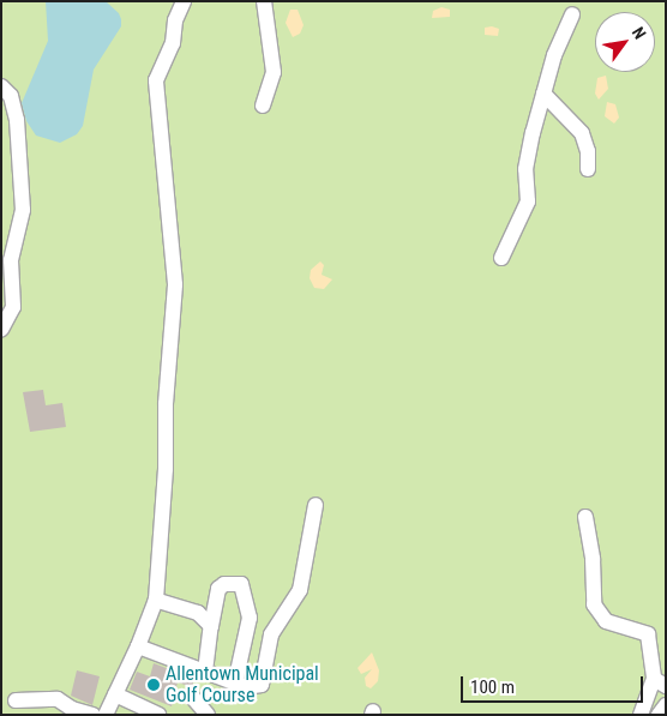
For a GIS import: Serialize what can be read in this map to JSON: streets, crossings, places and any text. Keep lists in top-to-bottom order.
{
  "places": ["Allentown Municipal Golf Course"],
  "scale_bar": "100 m",
  "north": "top right"
}
